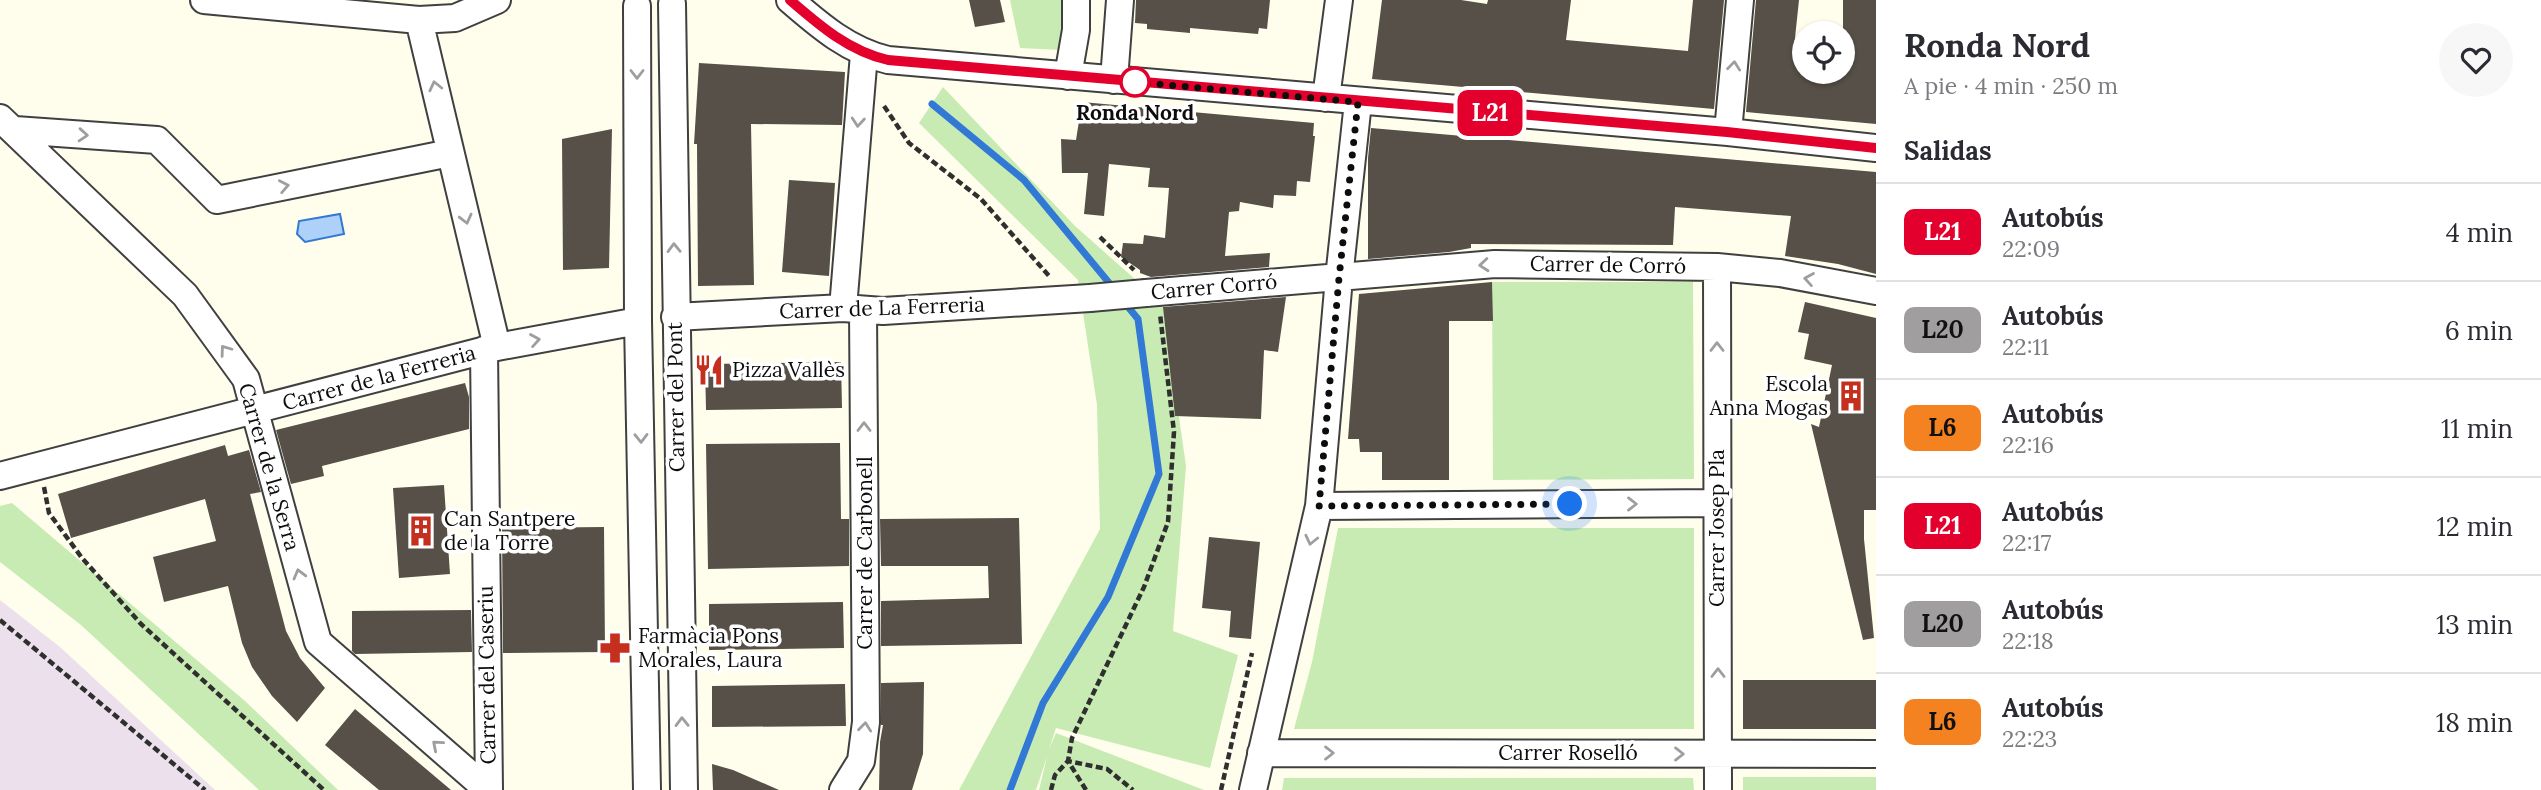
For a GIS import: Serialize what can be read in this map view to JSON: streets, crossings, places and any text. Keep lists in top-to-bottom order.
{
  "streets": {
    "street": [
      "Carrer de Corró",
      "Carrer Corró",
      "Carrer de La Ferreria",
      "Carrer de la Ferreria",
      "Carrer del Pont",
      "Carrer de la Serra",
      "Carrer Josep Pla",
      "Carrer de Carbonell",
      "Carrer del Caseriu",
      "Carrer Roselló"
    ]
  },
  "crossings": [
    ["Carrer de Corró", "Carrer Corró"],
    ["Carrer de Corró", "Carrer Josep Pla"],
    ["Carrer Corró", "Carrer de La Ferreria"],
    ["Carrer de La Ferreria", "Carrer del Pont"],
    ["Carrer de La Ferreria", "Carrer de Carbonell"],
    ["Carrer de la Ferreria", "Carrer del Pont"],
    ["Carrer de la Ferreria", "Carrer de la Serra"],
    ["Carrer de la Ferreria", "Carrer del Caseriu"],
    ["Carrer de la Serra", "Carrer del Caseriu"],
    ["Carrer Josep Pla", "Carrer Roselló"]
  ],
  "one_way": ["Carrer de la Serra", "Carrer Josep Pla", "Carrer Roselló"],
  "places": {
    "other": ["Ronda Nord"],
    "restaurant": ["Pizza Vallès"],
    "building": ["Escola Anna Mogas", "Can Santpere de la Torre"],
    "pharmacy": ["Farmàcia Pons Morales, Laura"]
  },
  "lines": ["bus line L21"],
  "page": {
    "on_map": "L21",
    "heading": [
      ["Ronda Nord", "A pie · 4 min · 250 m"],
      "Salidas"
    ],
    "list": [
      {
        "mark": "L21",
        "name": "Autobús",
        "note": "22:09",
        "value": "4 min"
      },
      {
        "mark": "L20",
        "name": "Autobús",
        "note": "22:11",
        "value": "6 min"
      },
      {
        "mark": "L6",
        "name": "Autobús",
        "note": "22:16",
        "value": "11 min"
      },
      {
        "mark": "L21",
        "name": "Autobús",
        "note": "22:17",
        "value": "12 min"
      },
      {
        "mark": "L20",
        "name": "Autobús",
        "note": "22:18",
        "value": "13 min"
      },
      {
        "mark": "L6",
        "name": "Autobús",
        "note": "22:23",
        "value": "18 min"
      }
    ]
  }
}
